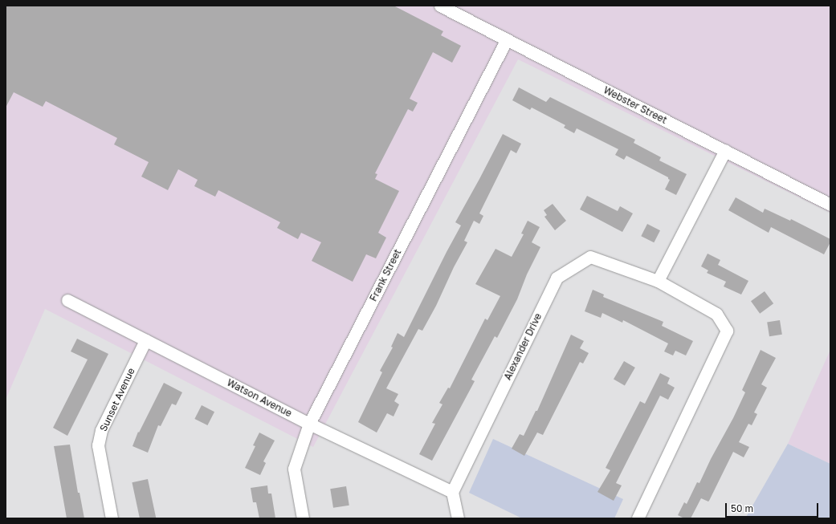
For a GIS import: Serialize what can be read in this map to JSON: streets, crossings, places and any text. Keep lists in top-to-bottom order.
{
  "streets": {
    "street": [
      "Webster Street",
      "Frank Street",
      "Alexander Drive",
      "Watson Avenue",
      "Sunset Avenue"
    ]
  },
  "crossings": [
    ["Webster Street", "Frank Street"],
    ["Frank Street", "Watson Avenue"],
    ["Alexander Drive", "Watson Avenue"],
    ["Watson Avenue", "Sunset Avenue"]
  ],
  "scale_bar": "50 m"
}
